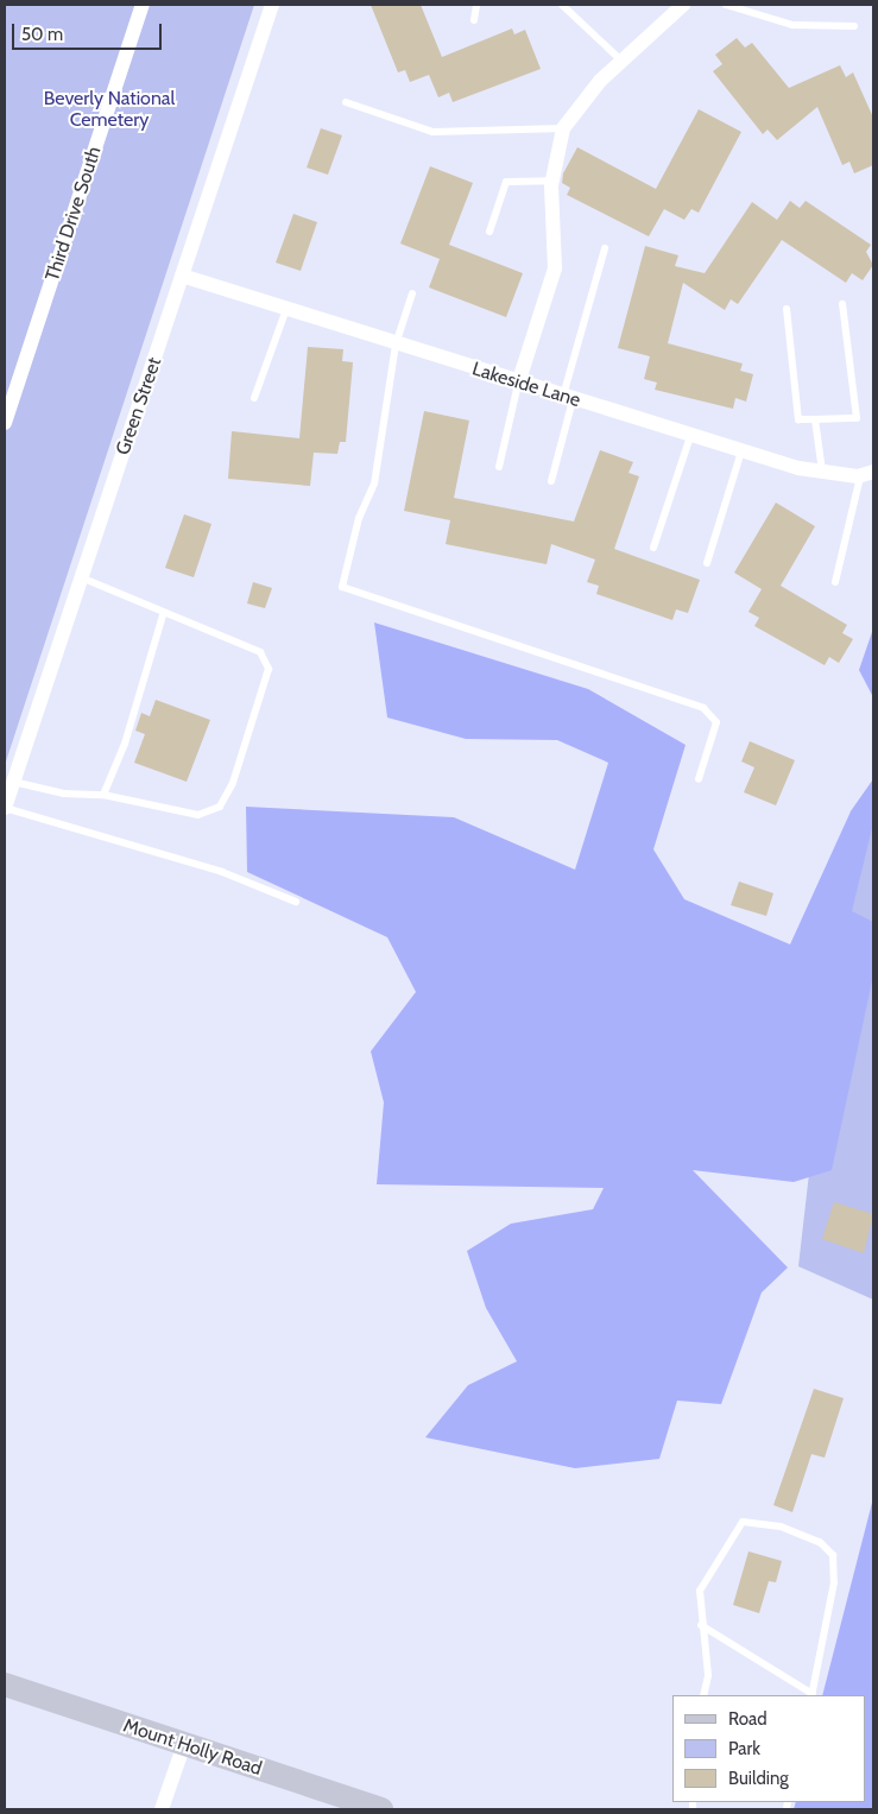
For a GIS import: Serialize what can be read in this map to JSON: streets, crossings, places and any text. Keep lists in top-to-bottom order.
{
  "streets": {
    "main road": ["Mount Holly Road"],
    "street": ["Third Drive South", "Lakeside Lane", "Green Street"]
  },
  "crossings": [
    ["Lakeside Lane", "Green Street"]
  ],
  "parks": ["Beverly National Cemetery"],
  "legend": ["Road", "Park", "Building"],
  "scale_bar": "50 m"
}
